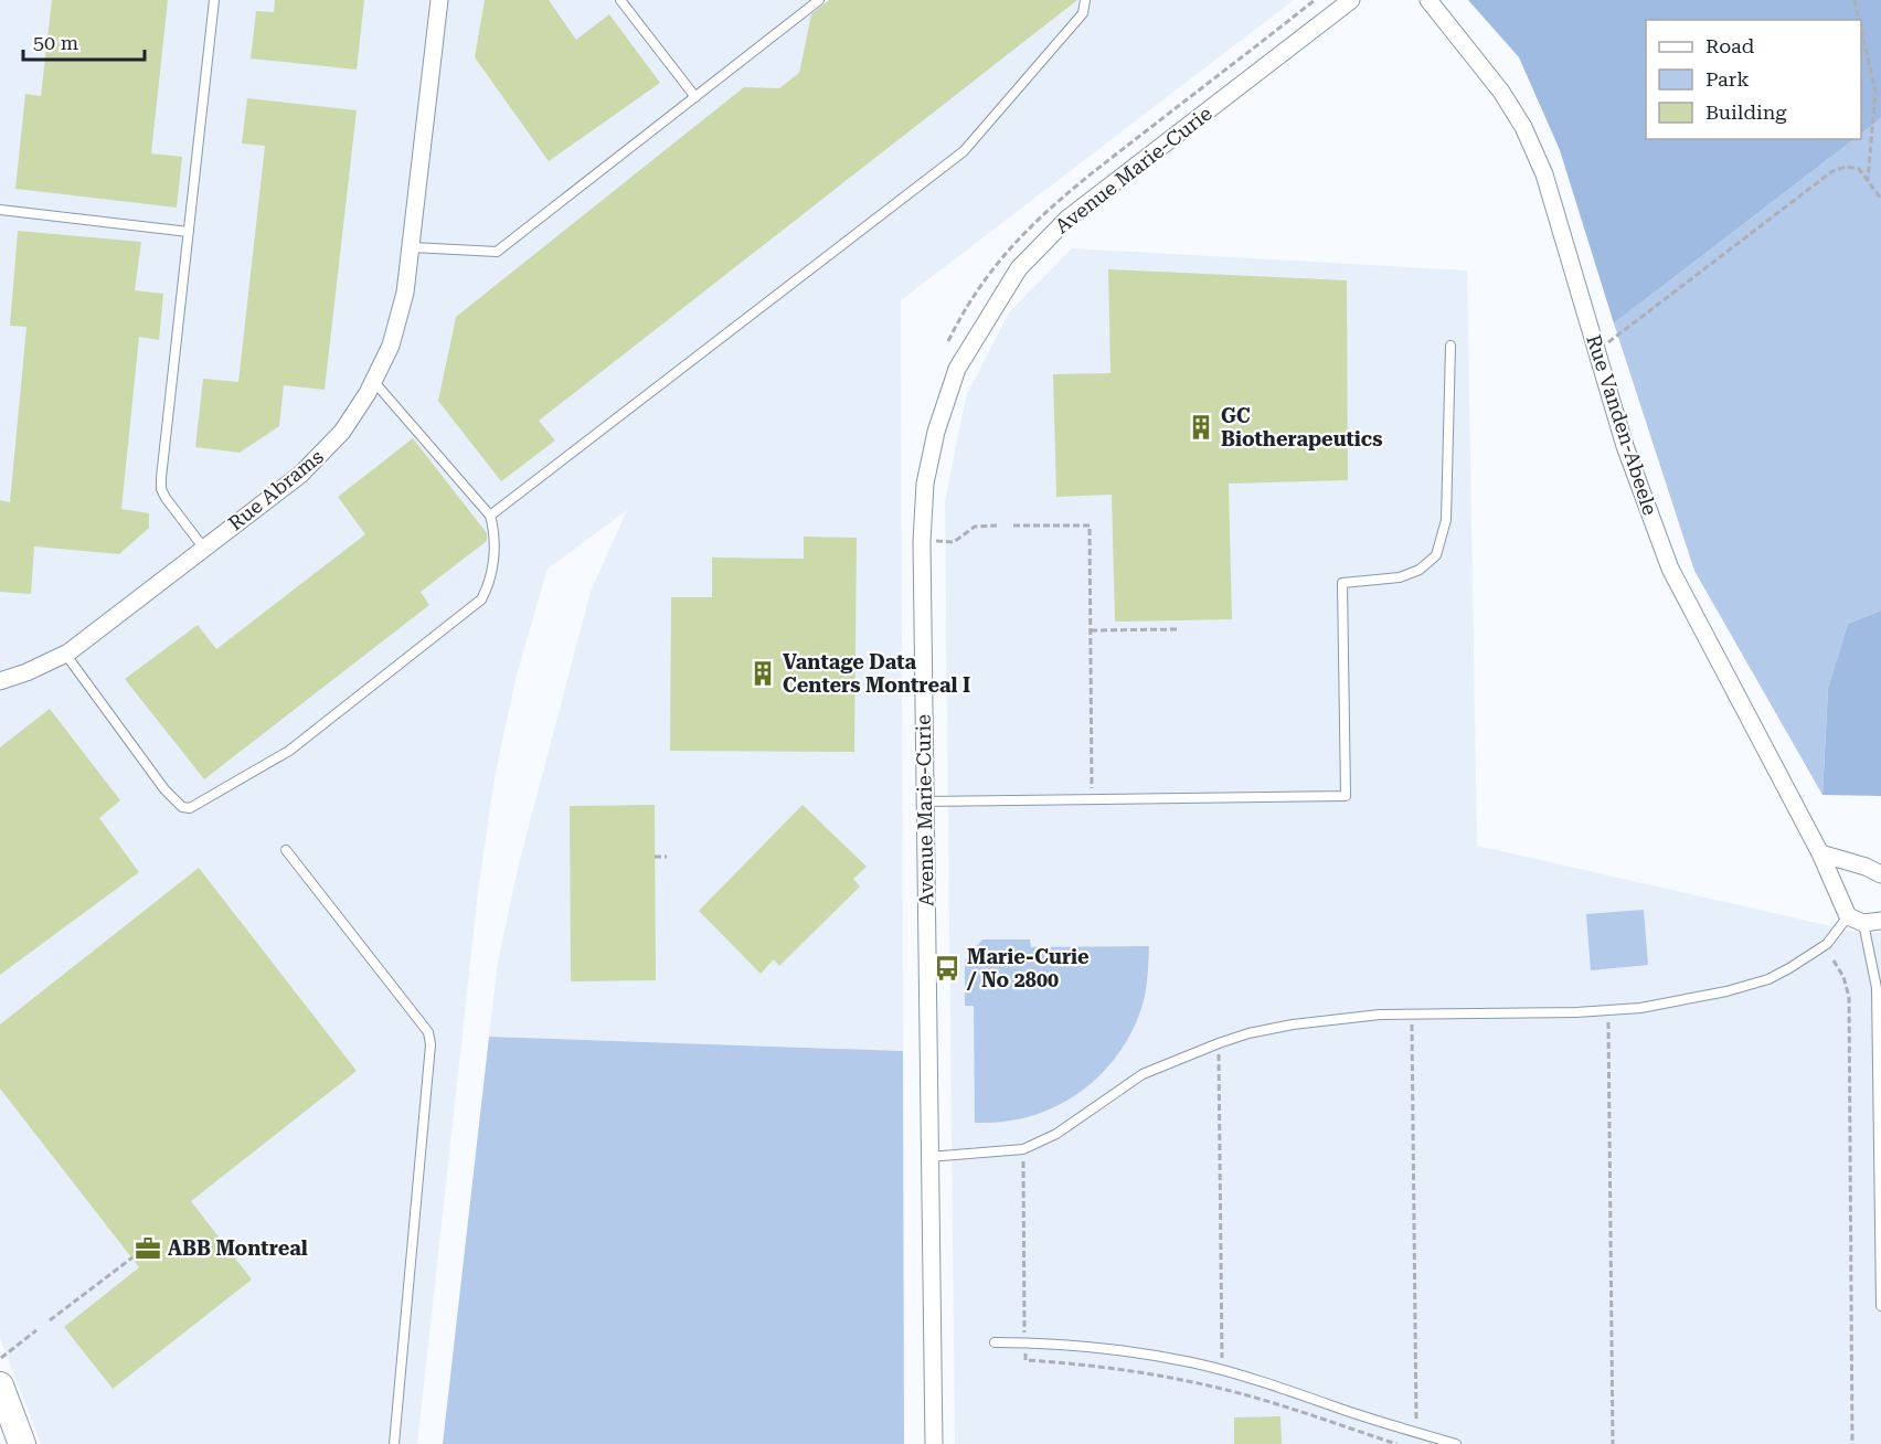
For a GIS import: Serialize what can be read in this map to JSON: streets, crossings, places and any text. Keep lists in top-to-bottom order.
{
  "streets": {
    "street": ["Avenue Marie-Curie", "Rue Vanden-Abeele", "Rue Abrams"]
  },
  "places": {
    "building": ["GC Biotherapeutics", "Vantage Data Centers Montreal I"],
    "bus stop": ["Marie-Curie / No 2800"],
    "office": ["ABB Montreal"]
  },
  "legend": ["Road", "Park", "Building"],
  "scale_bar": "50 m"
}
